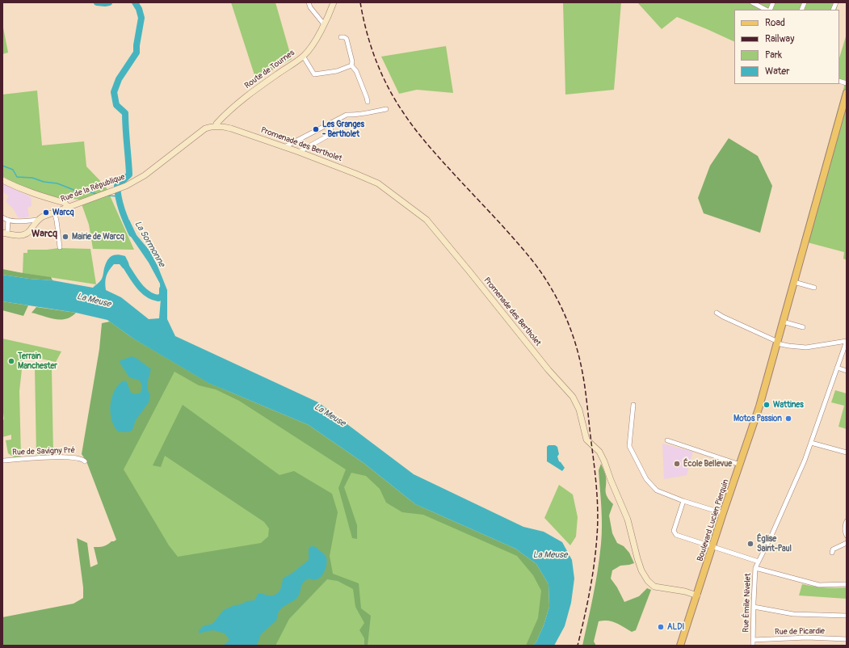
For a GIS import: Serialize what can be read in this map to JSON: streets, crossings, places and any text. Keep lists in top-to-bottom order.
{
  "streets": {
    "main road": ["Boulevard Lucien Pierquin"],
    "street": [
      "Route de Tournes",
      "Promenade des Bertholet",
      "Rue de la République",
      "Rue de Savigny Pré",
      "Rue Émile Nivelet",
      "Rue de Picardie"
    ]
  },
  "crossings": [
    ["Route de Tournes", "Promenade des Bertholet"],
    ["Route de Tournes", "Rue de la République"],
    ["Promenade des Bertholet", "Rue de la République"],
    ["Promenade des Bertholet", "Boulevard Lucien Pierquin"],
    ["Rue Émile Nivelet", "Rue de Picardie"]
  ],
  "districts": ["Warcq"],
  "water": ["La Sormonne", "La Meuse"],
  "places": [
    "Les Granges - Bertholet",
    "Warcq",
    "Mairie de Warcq",
    "Terrain Manchester",
    "Wattines",
    "Motos Passion",
    "École Bellevue",
    "Église Saint-Paul",
    "ALDI"
  ],
  "legend": [
    "Road",
    "Railway",
    "Park",
    "Water"
  ]
}
